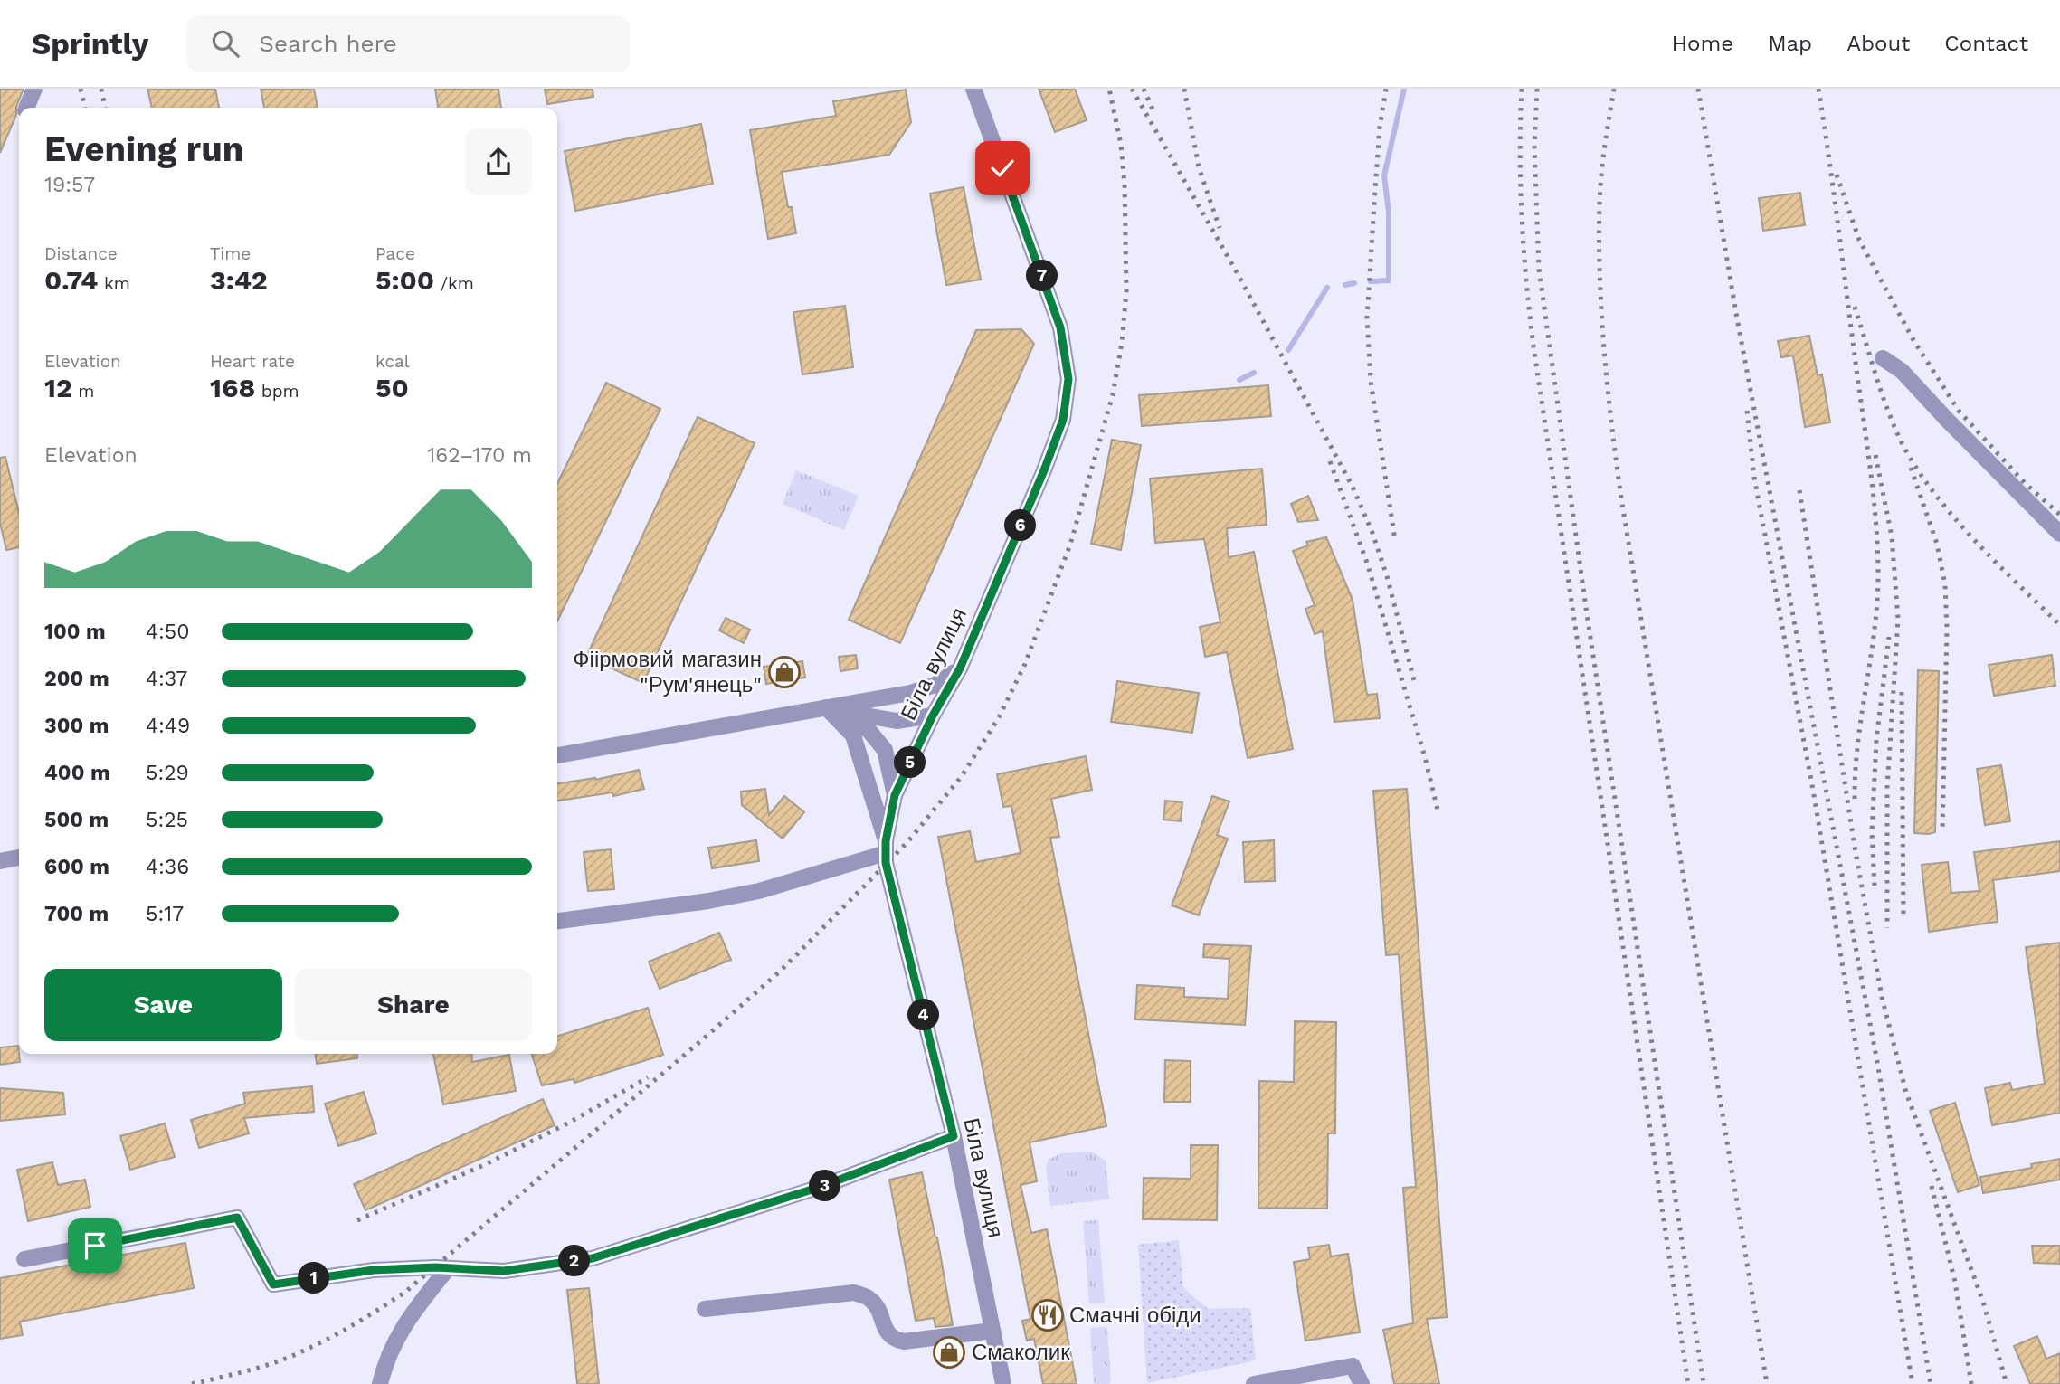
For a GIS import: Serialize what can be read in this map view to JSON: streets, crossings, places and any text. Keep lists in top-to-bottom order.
{
  "streets": {
    "street": ["Біла вулиця"]
  },
  "places": {
    "shop": ["Фіірмовий магазин \"Рум'янець\"", "Смаколик"],
    "restaurant": ["Смачні обіди"]
  },
  "page": {
    "header": "Sprintly",
    "search": "Search here",
    "nav": [
      "Home",
      "Map",
      "About",
      "Contact"
    ],
    "heading": ["Evening run", "19:57"],
    "stats": [
      ["Distance", "0.74 km"],
      ["Time", "3:42"],
      ["Pace", "5:00 /km"],
      ["Elevation", "12 m"],
      ["Heart rate", "168 bpm"],
      ["kcal", "50"]
    ],
    "pins": [
      "7",
      "6",
      "5",
      "4",
      "3",
      "2",
      "1"
    ],
    "chart": ["Elevation", "162–170 m"],
    "list": [
      {
        "name": "100 m",
        "note": "4:50"
      },
      {
        "name": "200 m",
        "note": "4:37"
      },
      {
        "name": "300 m",
        "note": "4:49"
      },
      {
        "name": "400 m",
        "note": "5:29"
      },
      {
        "name": "500 m",
        "note": "5:25"
      },
      {
        "name": "600 m",
        "note": "4:36"
      },
      {
        "name": "700 m",
        "note": "5:17"
      }
    ],
    "buttons": ["Save", "Share"]
  }
}
